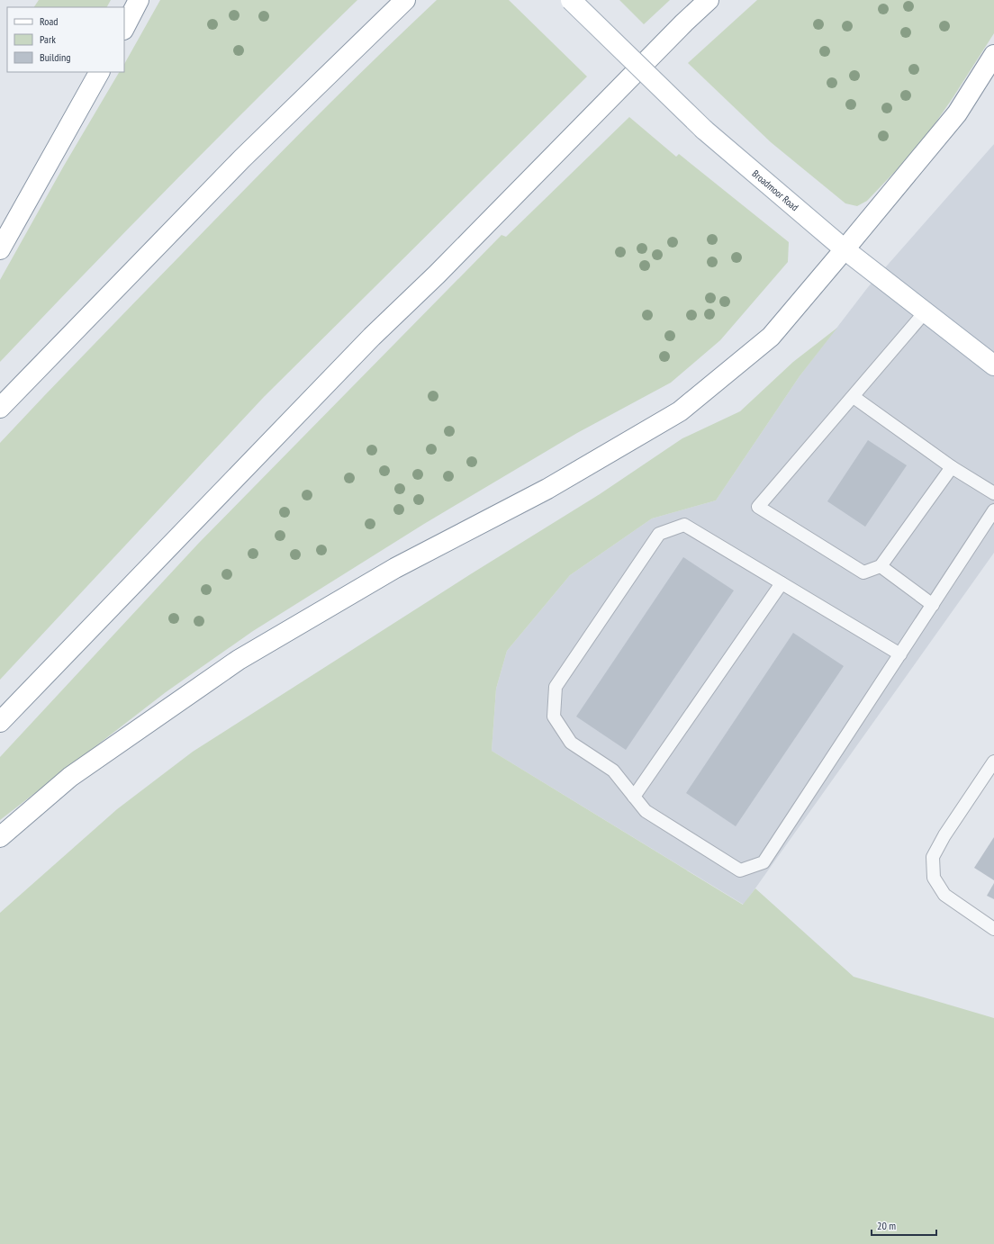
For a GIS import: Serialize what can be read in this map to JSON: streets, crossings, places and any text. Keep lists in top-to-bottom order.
{
  "streets": {
    "main road": ["Broadmoor Road"]
  },
  "legend": ["Road", "Park", "Building"],
  "scale_bar": "20 m"
}
